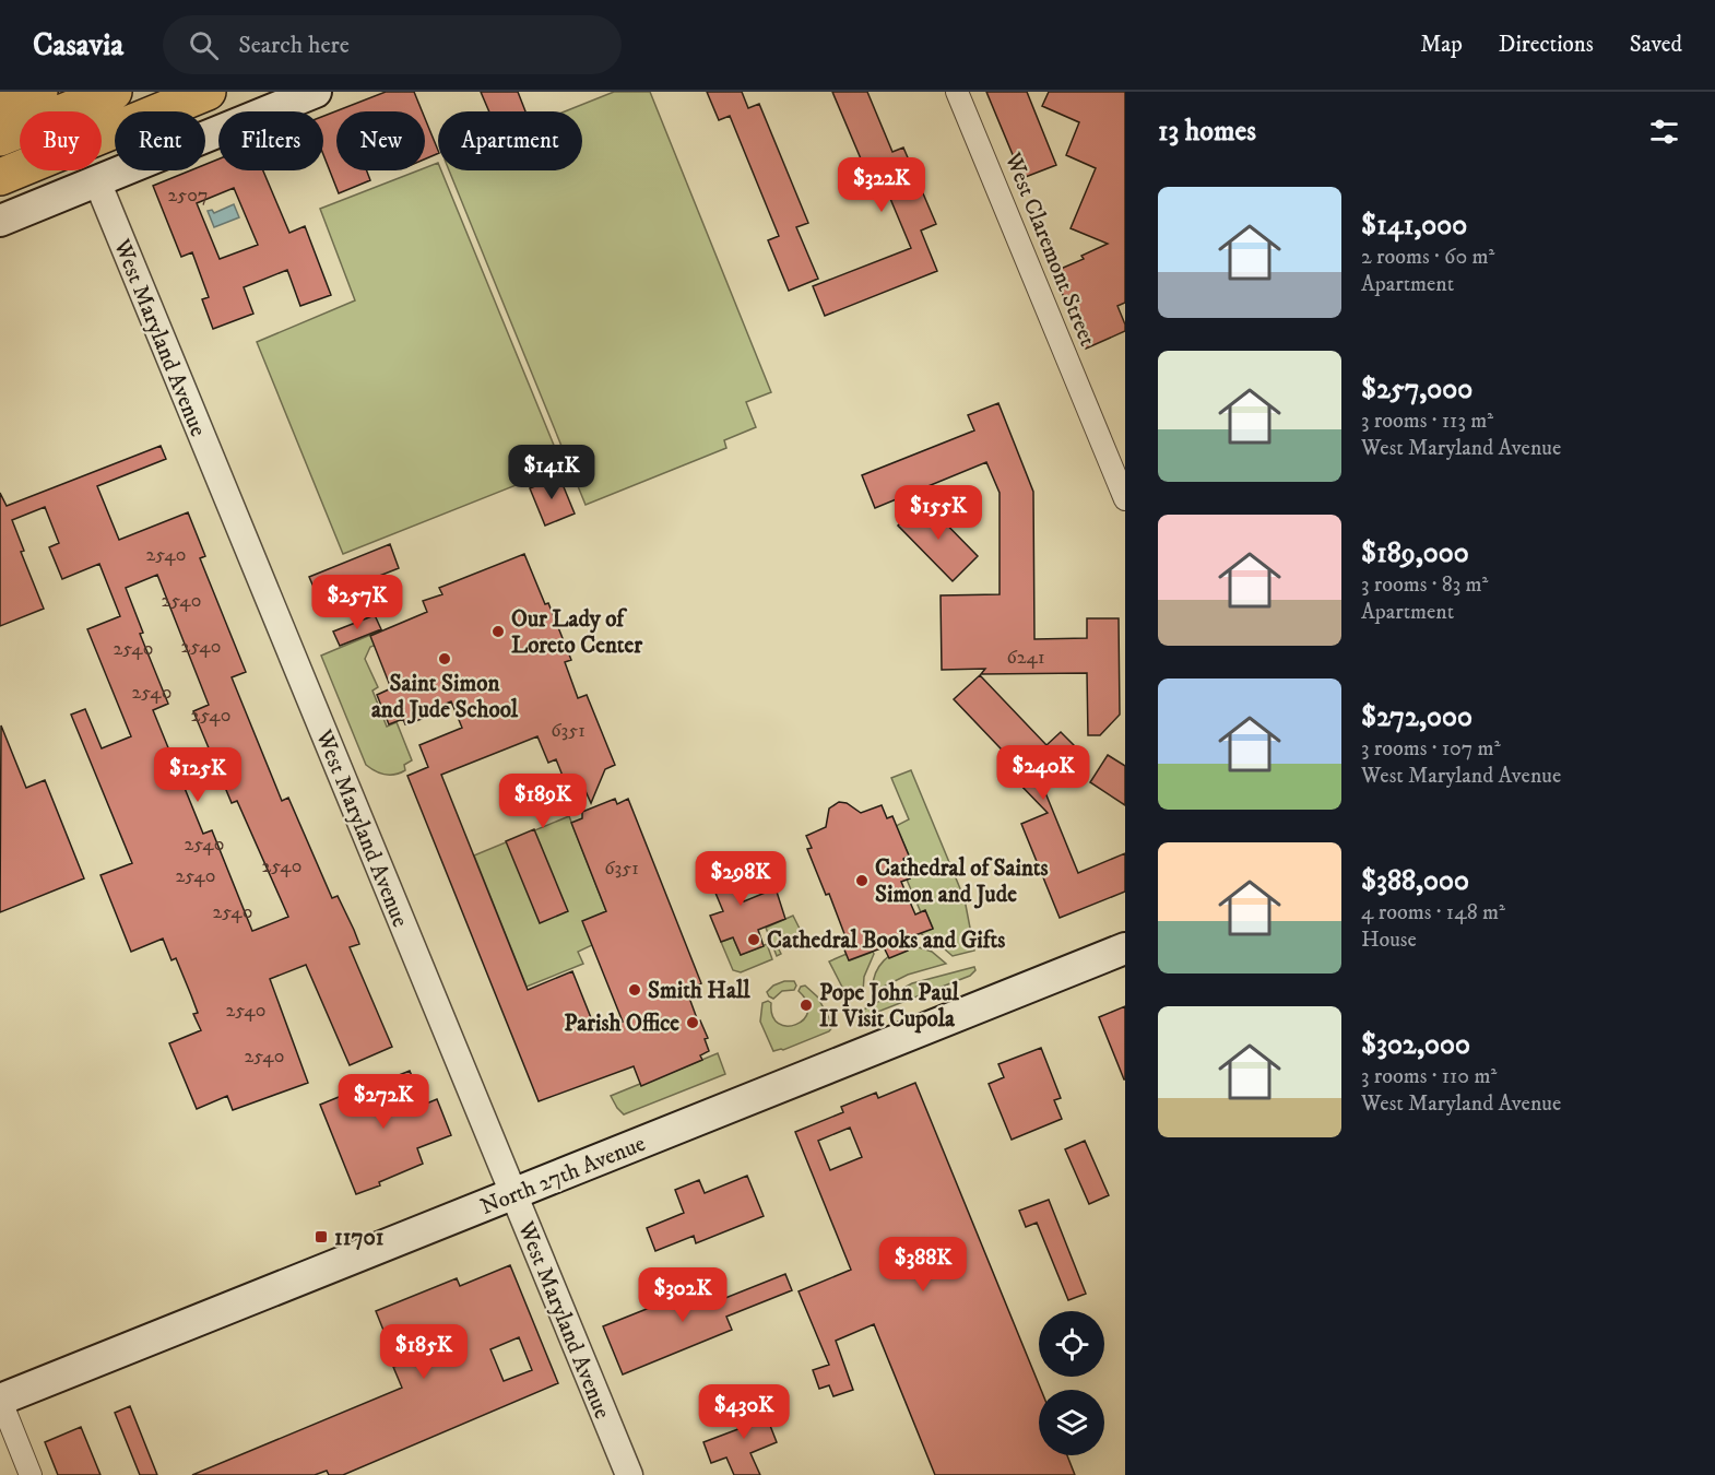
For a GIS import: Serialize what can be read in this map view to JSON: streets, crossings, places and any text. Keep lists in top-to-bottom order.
{
  "streets": {
    "main road": ["North 27th Avenue"],
    "street": ["West Claremont Street", "West Maryland Avenue"]
  },
  "crossings": [
    ["West Maryland Avenue", "North 27th Avenue"]
  ],
  "places": {
    "other": [
      "Our Lady of Loreto Center",
      "Saint Simon and Jude School",
      "Cathedral of Saints Simon and Jude",
      "Cathedral Books and Gifts",
      "Smith Hall",
      "Pope John Paul II Visit Cupola",
      "Parish Office"
    ],
    "transit": ["11701"]
  },
  "house_numbers": [
    "2507",
    "2540",
    "2540",
    "2540",
    "2540",
    "6241",
    "2540",
    "2540",
    "6351",
    "2540",
    "2540",
    "6351",
    "2540",
    "2540",
    "2540",
    "2540"
  ],
  "page": {
    "header": "Casavia",
    "search": "Search here",
    "nav": ["Map", "Directions", "Saved"],
    "heading": "13 homes",
    "chip": [
      "Buy",
      "Rent",
      "Filters",
      "New",
      "Apartment"
    ],
    "price": [
      "$322K",
      "$141K",
      "$155K",
      "$257K",
      "$240K",
      "$125K",
      "$189K",
      "$298K",
      "$272K",
      "$388K",
      "$302K",
      "$185K",
      "$430K"
    ],
    "list": [
      {
        "name": "$141,000",
        "note": "2 rooms · 60 m² · Apartment"
      },
      {
        "name": "$257,000",
        "note": "3 rooms · 113 m² · West Maryland Avenue"
      },
      {
        "name": "$189,000",
        "note": "3 rooms · 83 m² · Apartment"
      },
      {
        "name": "$272,000",
        "note": "3 rooms · 107 m² · West Maryland Avenue"
      },
      {
        "name": "$388,000",
        "note": "4 rooms · 148 m² · House"
      },
      {
        "name": "$302,000",
        "note": "3 rooms · 110 m² · West Maryland Avenue"
      }
    ]
  }
}
